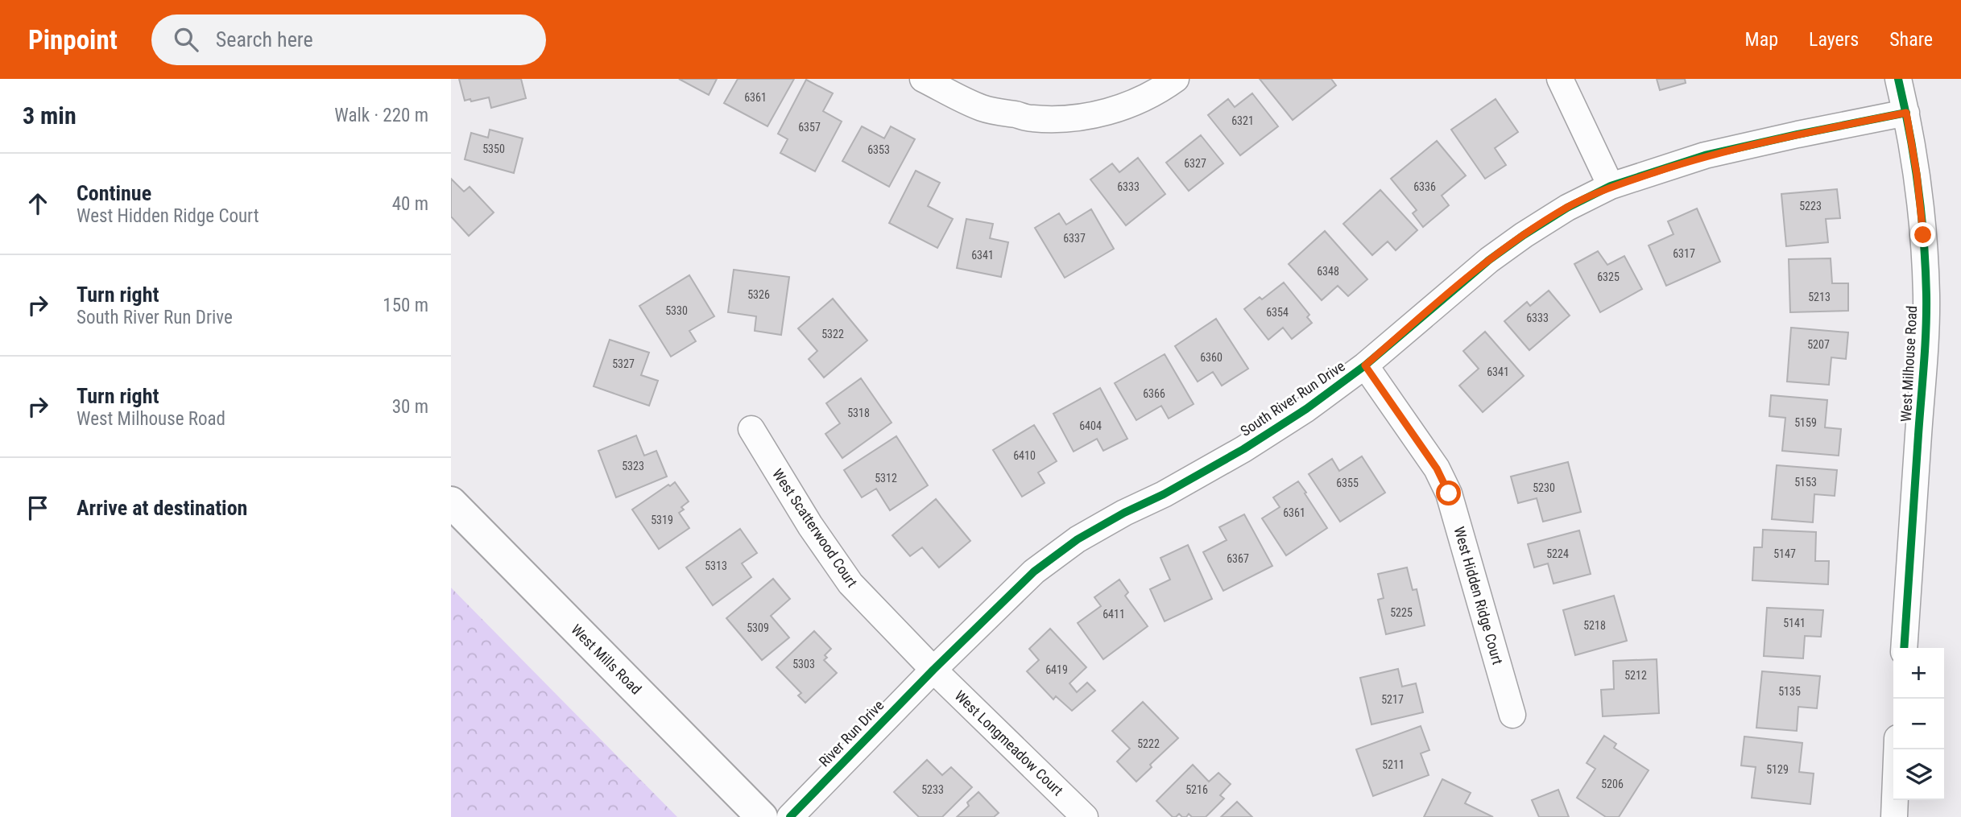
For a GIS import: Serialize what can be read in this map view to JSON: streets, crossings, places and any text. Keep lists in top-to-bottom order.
{
  "streets": {
    "street": [
      "West Milhouse Road",
      "South River Run Drive",
      "West Scatterwood Court",
      "West Hidden Ridge Court",
      "West Mills Road",
      "River Run Drive",
      "West Longmeadow Court"
    ]
  },
  "crossings": [
    ["West Milhouse Road", "South River Run Drive"],
    ["South River Run Drive", "West Scatterwood Court"],
    ["South River Run Drive", "West Hidden Ridge Court"],
    ["South River Run Drive", "River Run Drive"],
    ["South River Run Drive", "West Longmeadow Court"],
    ["West Scatterwood Court", "River Run Drive"],
    ["West Scatterwood Court", "West Longmeadow Court"],
    ["River Run Drive", "West Longmeadow Court"]
  ],
  "house_numbers": [
    "6361",
    "6321",
    "6357",
    "5350",
    "6353",
    "6327",
    "6333",
    "6336",
    "5223",
    "6337",
    "6317",
    "6341",
    "6348",
    "6325",
    "5326",
    "5213",
    "5330",
    "6354",
    "6333",
    "5322",
    "5207",
    "6360",
    "5327",
    "6341",
    "6366",
    "5318",
    "5159",
    "6404",
    "6410",
    "5323",
    "5312",
    "5153",
    "6355",
    "5230",
    "6361",
    "5319",
    "5224",
    "5147",
    "6367",
    "5313",
    "5225",
    "6411",
    "5141",
    "5218",
    "5309",
    "5303",
    "6419",
    "5212",
    "5135",
    "5217",
    "5222",
    "5211",
    "5129",
    "5206",
    "5233",
    "5216"
  ],
  "page": {
    "header": "Pinpoint",
    "search": "Search here",
    "nav": ["Map", "Layers", "Share"],
    "heading": ["3 min", "Walk · 220 m"],
    "list": [
      ["Continue", "West Hidden Ridge Court", "40 m"],
      ["Turn right", "South River Run Drive", "150 m"],
      ["Turn right", "West Milhouse Road", "30 m"],
      "Arrive at destination"
    ],
    "map_buttons": ["+", "−"]
  }
}
